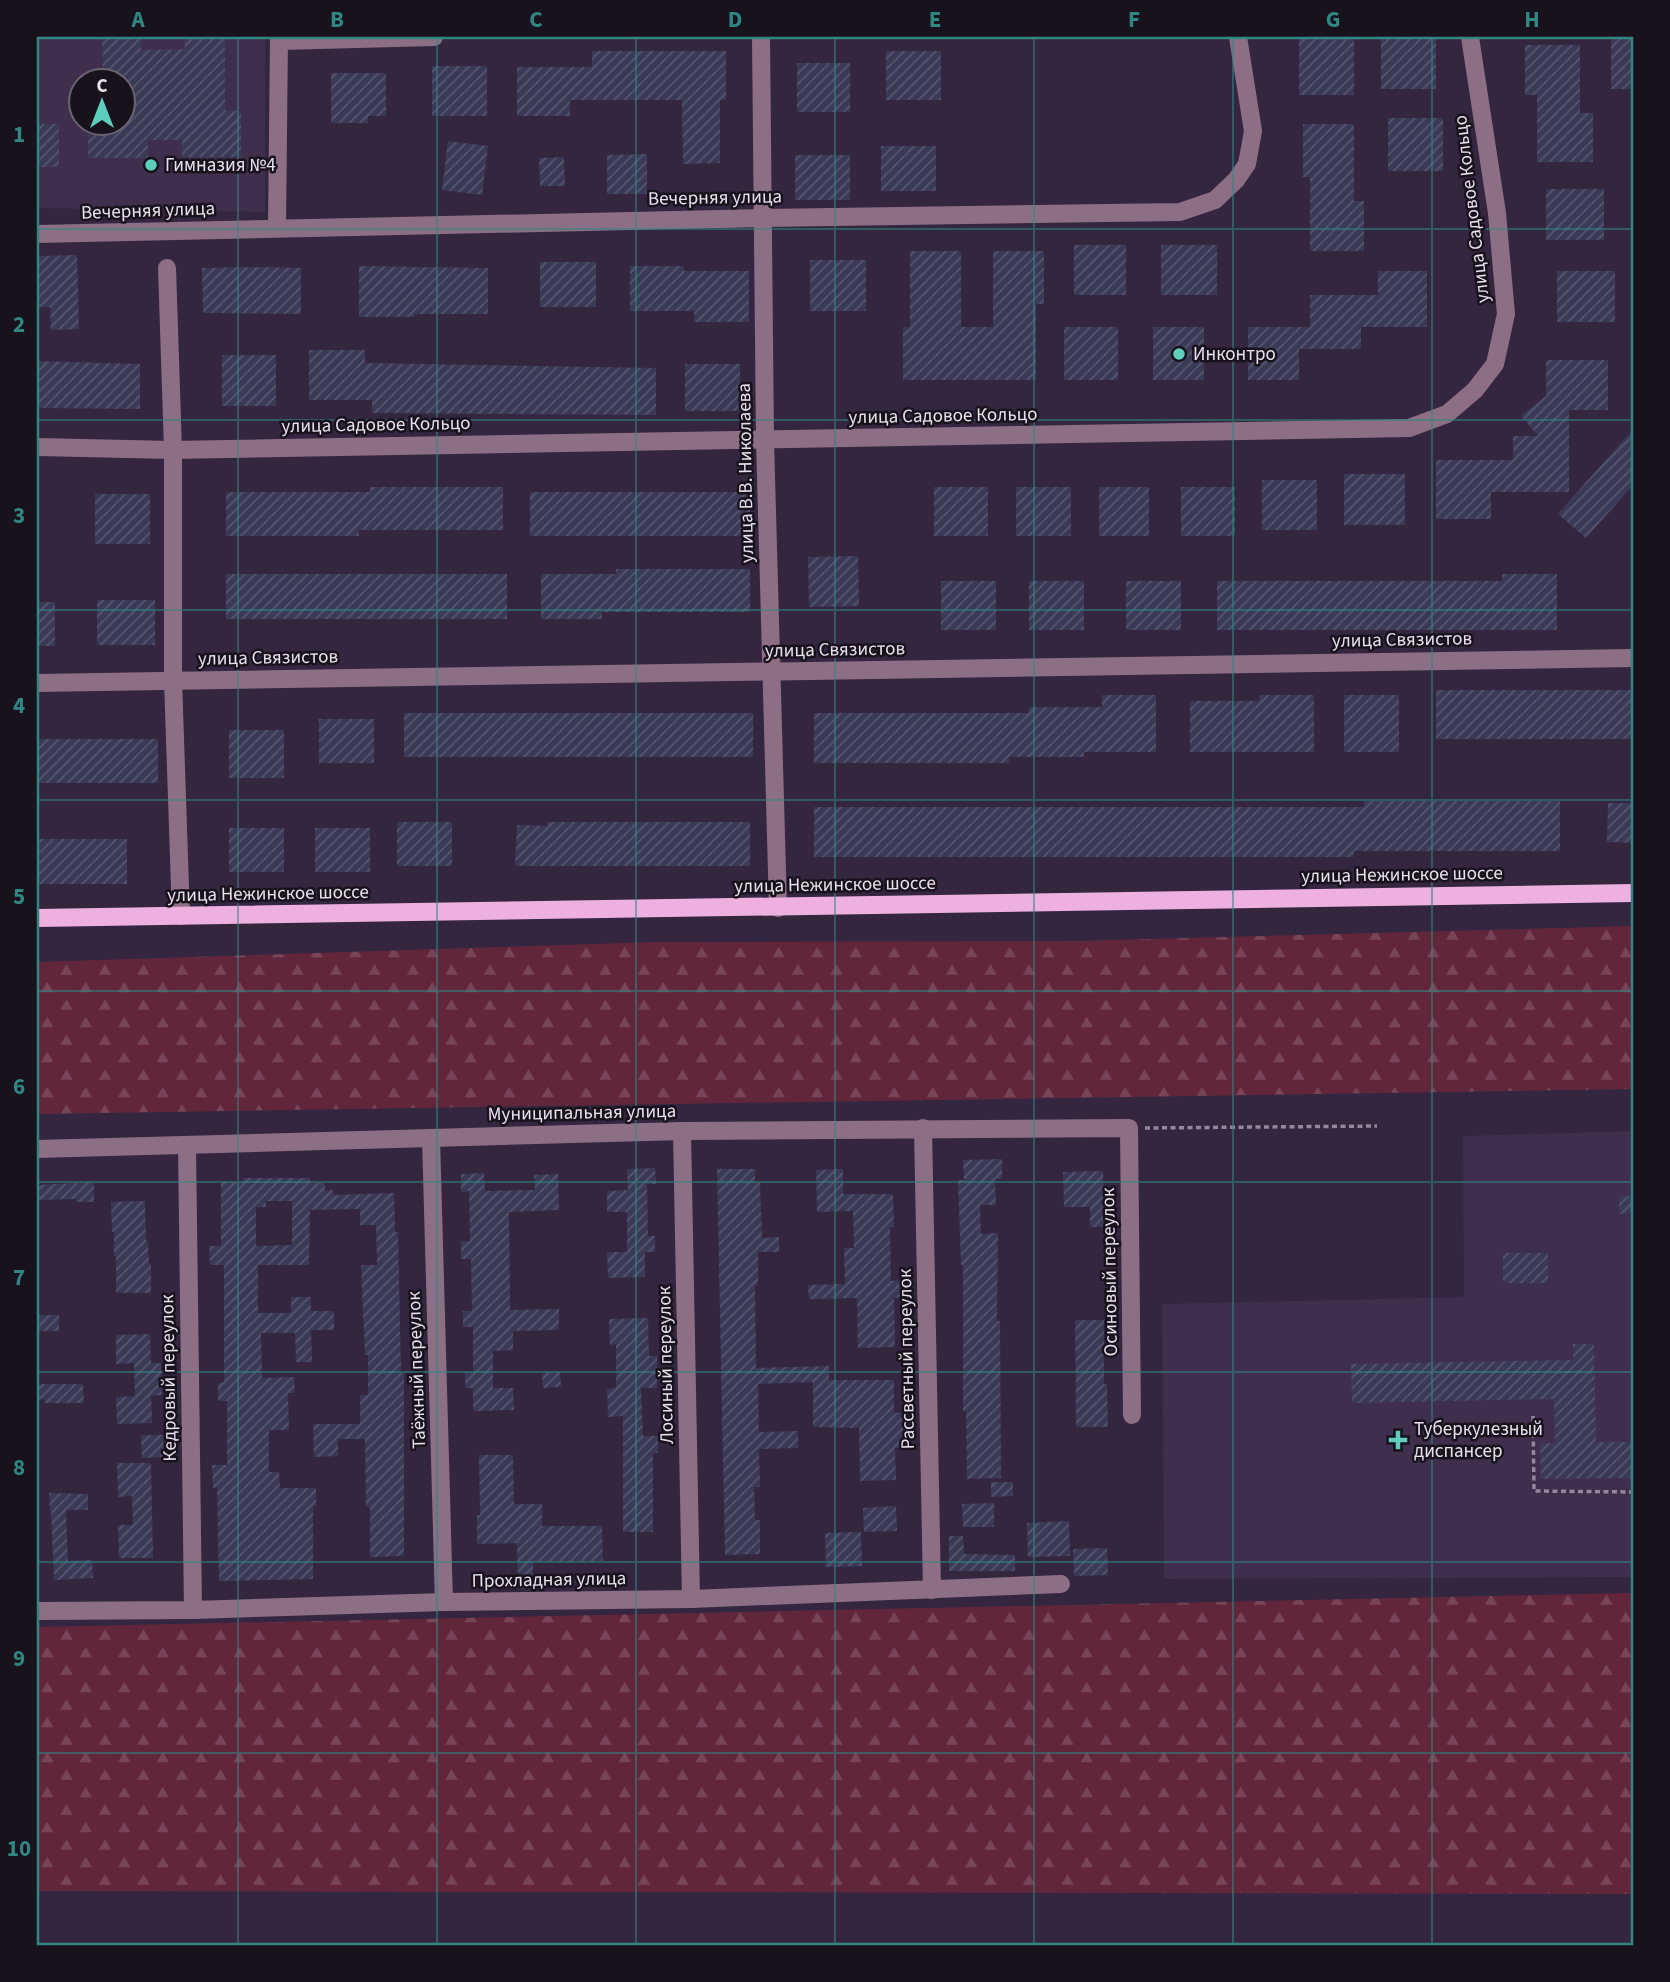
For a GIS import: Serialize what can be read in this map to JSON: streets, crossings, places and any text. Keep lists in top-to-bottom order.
{
  "streets": {
    "main road": ["улица Нежинское шоссе"],
    "street": [
      "Вечерняя улица",
      "улица Садовое Кольцо",
      "улица В.В. Николаева",
      "улица Связистов",
      "Муниципальная улица",
      "Осиновый переулок",
      "Рассветный переулок",
      "Лосиный переулок",
      "Таёжный переулок",
      "Кедровый переулок",
      "Прохладная улица"
    ]
  },
  "crossings": [
    ["Вечерняя улица", "улица В.В. Николаева"],
    ["улица Садовое Кольцо", "улица В.В. Николаева"],
    ["улица В.В. Николаева", "улица Связистов"],
    ["улица В.В. Николаева", "улица Нежинское шоссе"],
    ["Муниципальная улица", "Осиновый переулок"],
    ["Муниципальная улица", "Рассветный переулок"],
    ["Муниципальная улица", "Лосиный переулок"],
    ["Муниципальная улица", "Таёжный переулок"],
    ["Муниципальная улица", "Кедровый переулок"],
    ["Рассветный переулок", "Прохладная улица"],
    ["Лосиный переулок", "Прохладная улица"],
    ["Таёжный переулок", "Прохладная улица"],
    ["Кедровый переулок", "Прохладная улица"]
  ],
  "places": {
    "other": ["Гимназия №4", "Инконтро"],
    "health": ["Туберкулезный диспансер"]
  },
  "north": "top",
  "grid": {
    "columns": [
      "A",
      "B",
      "C",
      "D",
      "E",
      "F",
      "G",
      "H"
    ],
    "rows": [
      "1",
      "2",
      "3",
      "4",
      "5",
      "6",
      "7",
      "8",
      "9",
      "10"
    ]
  }
}
